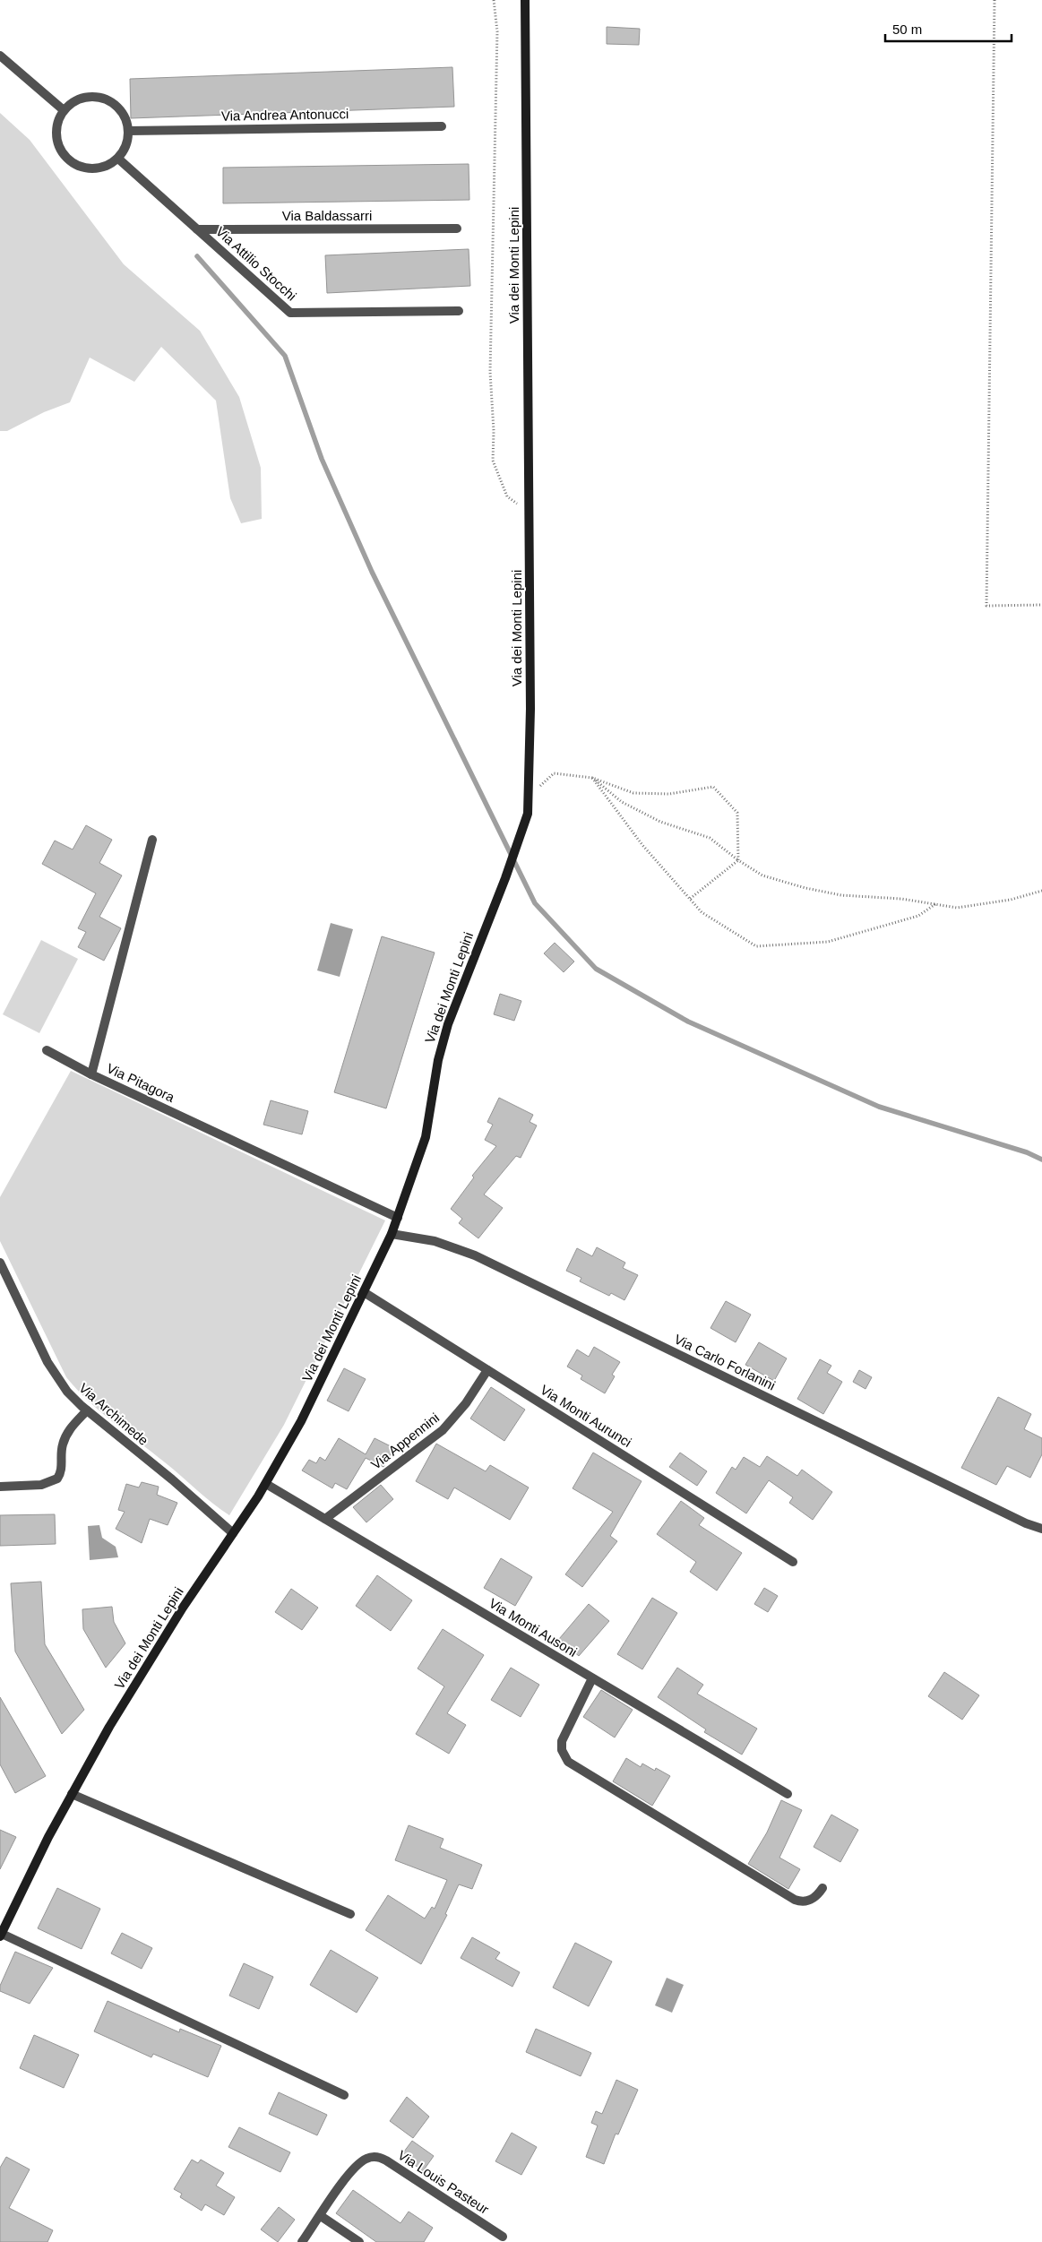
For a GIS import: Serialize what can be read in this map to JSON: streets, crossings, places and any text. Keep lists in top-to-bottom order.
{
  "streets": {
    "street": [
      "Via Andrea Antonucci",
      "Via Baldassarri",
      "Via Attilio Stocchi",
      "Via dei Monti Lepini",
      "Via Pitagora",
      "Via Carlo Forlanini",
      "Via Archimede",
      "Via Monti Aurunci",
      "Via Appennini",
      "Via Monti Ausoni",
      "Via Louis Pasteur"
    ]
  },
  "crossings": [
    ["Via Andrea Antonucci", "Via Attilio Stocchi"],
    ["Via Baldassarri", "Via Attilio Stocchi"],
    ["Via dei Monti Lepini", "Via Pitagora"],
    ["Via dei Monti Lepini", "Via Carlo Forlanini"],
    ["Via dei Monti Lepini", "Via Archimede"],
    ["Via dei Monti Lepini", "Via Monti Aurunci"],
    ["Via dei Monti Lepini", "Via Monti Ausoni"],
    ["Via Monti Aurunci", "Via Appennini"],
    ["Via Appennini", "Via Monti Ausoni"]
  ],
  "scale_bar": "50 m"
}
